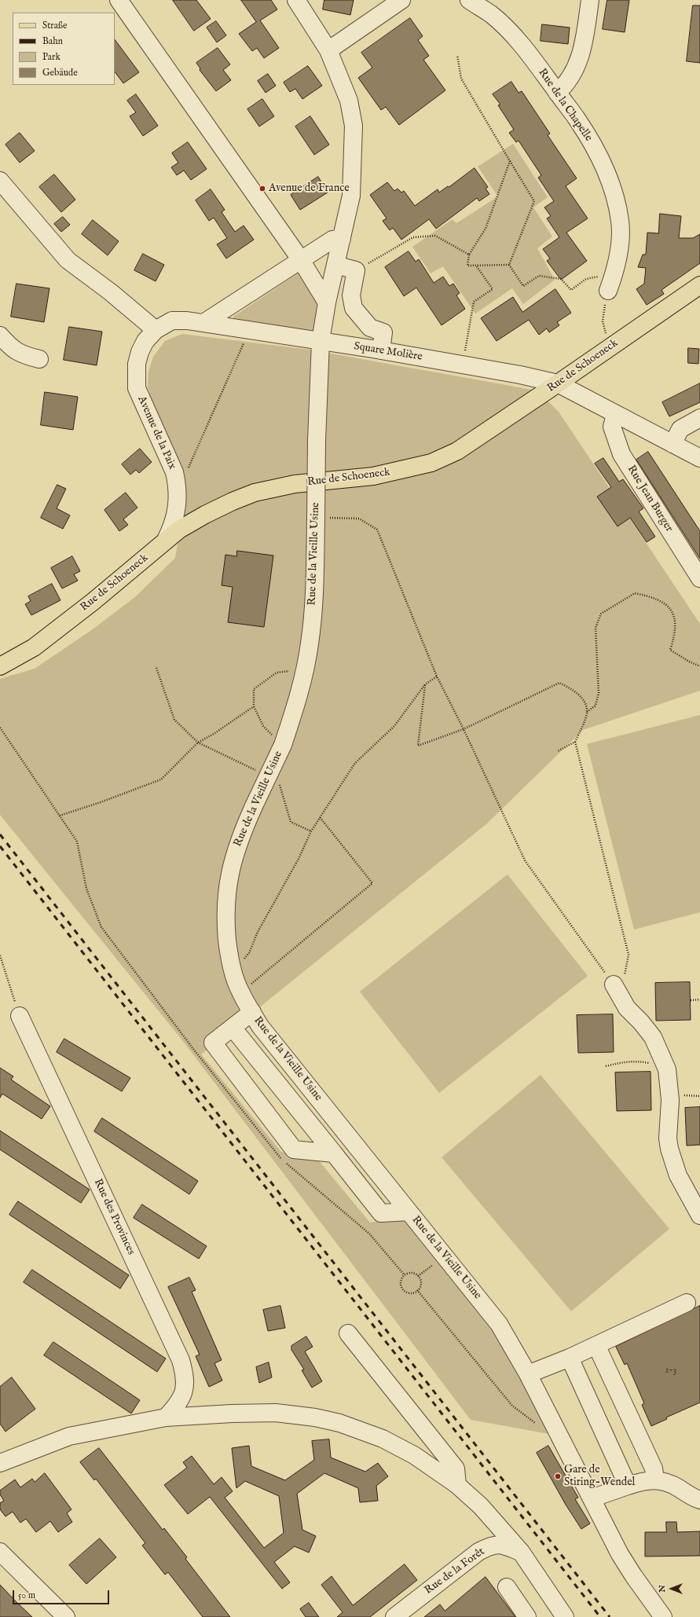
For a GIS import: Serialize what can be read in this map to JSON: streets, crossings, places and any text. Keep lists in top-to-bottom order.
{
  "streets": {
    "main road": ["Rue de Schoeneck"],
    "street": [
      "Rue de la Chapelle",
      "Square Molière",
      "Avenue de la Paix",
      "Rue Jean Burger",
      "Rue de la Vieille Usine",
      "Rue des Provinces",
      "Rue de la Forêt"
    ]
  },
  "crossings": [
    ["Square Molière", "Rue de Schoeneck"],
    ["Square Molière", "Avenue de la Paix"],
    ["Square Molière", "Rue de la Vieille Usine"],
    ["Rue de Schoeneck", "Avenue de la Paix"],
    ["Avenue de la Paix", "Rue de la Vieille Usine"]
  ],
  "places": ["Avenue de France", "Gare de Stiring-Wendel"],
  "house_numbers": ["1-3"],
  "legend": [
    "Straße",
    "Bahn",
    "Park",
    "Gebäude"
  ],
  "scale_bar": "50 m",
  "north": "left"
}
